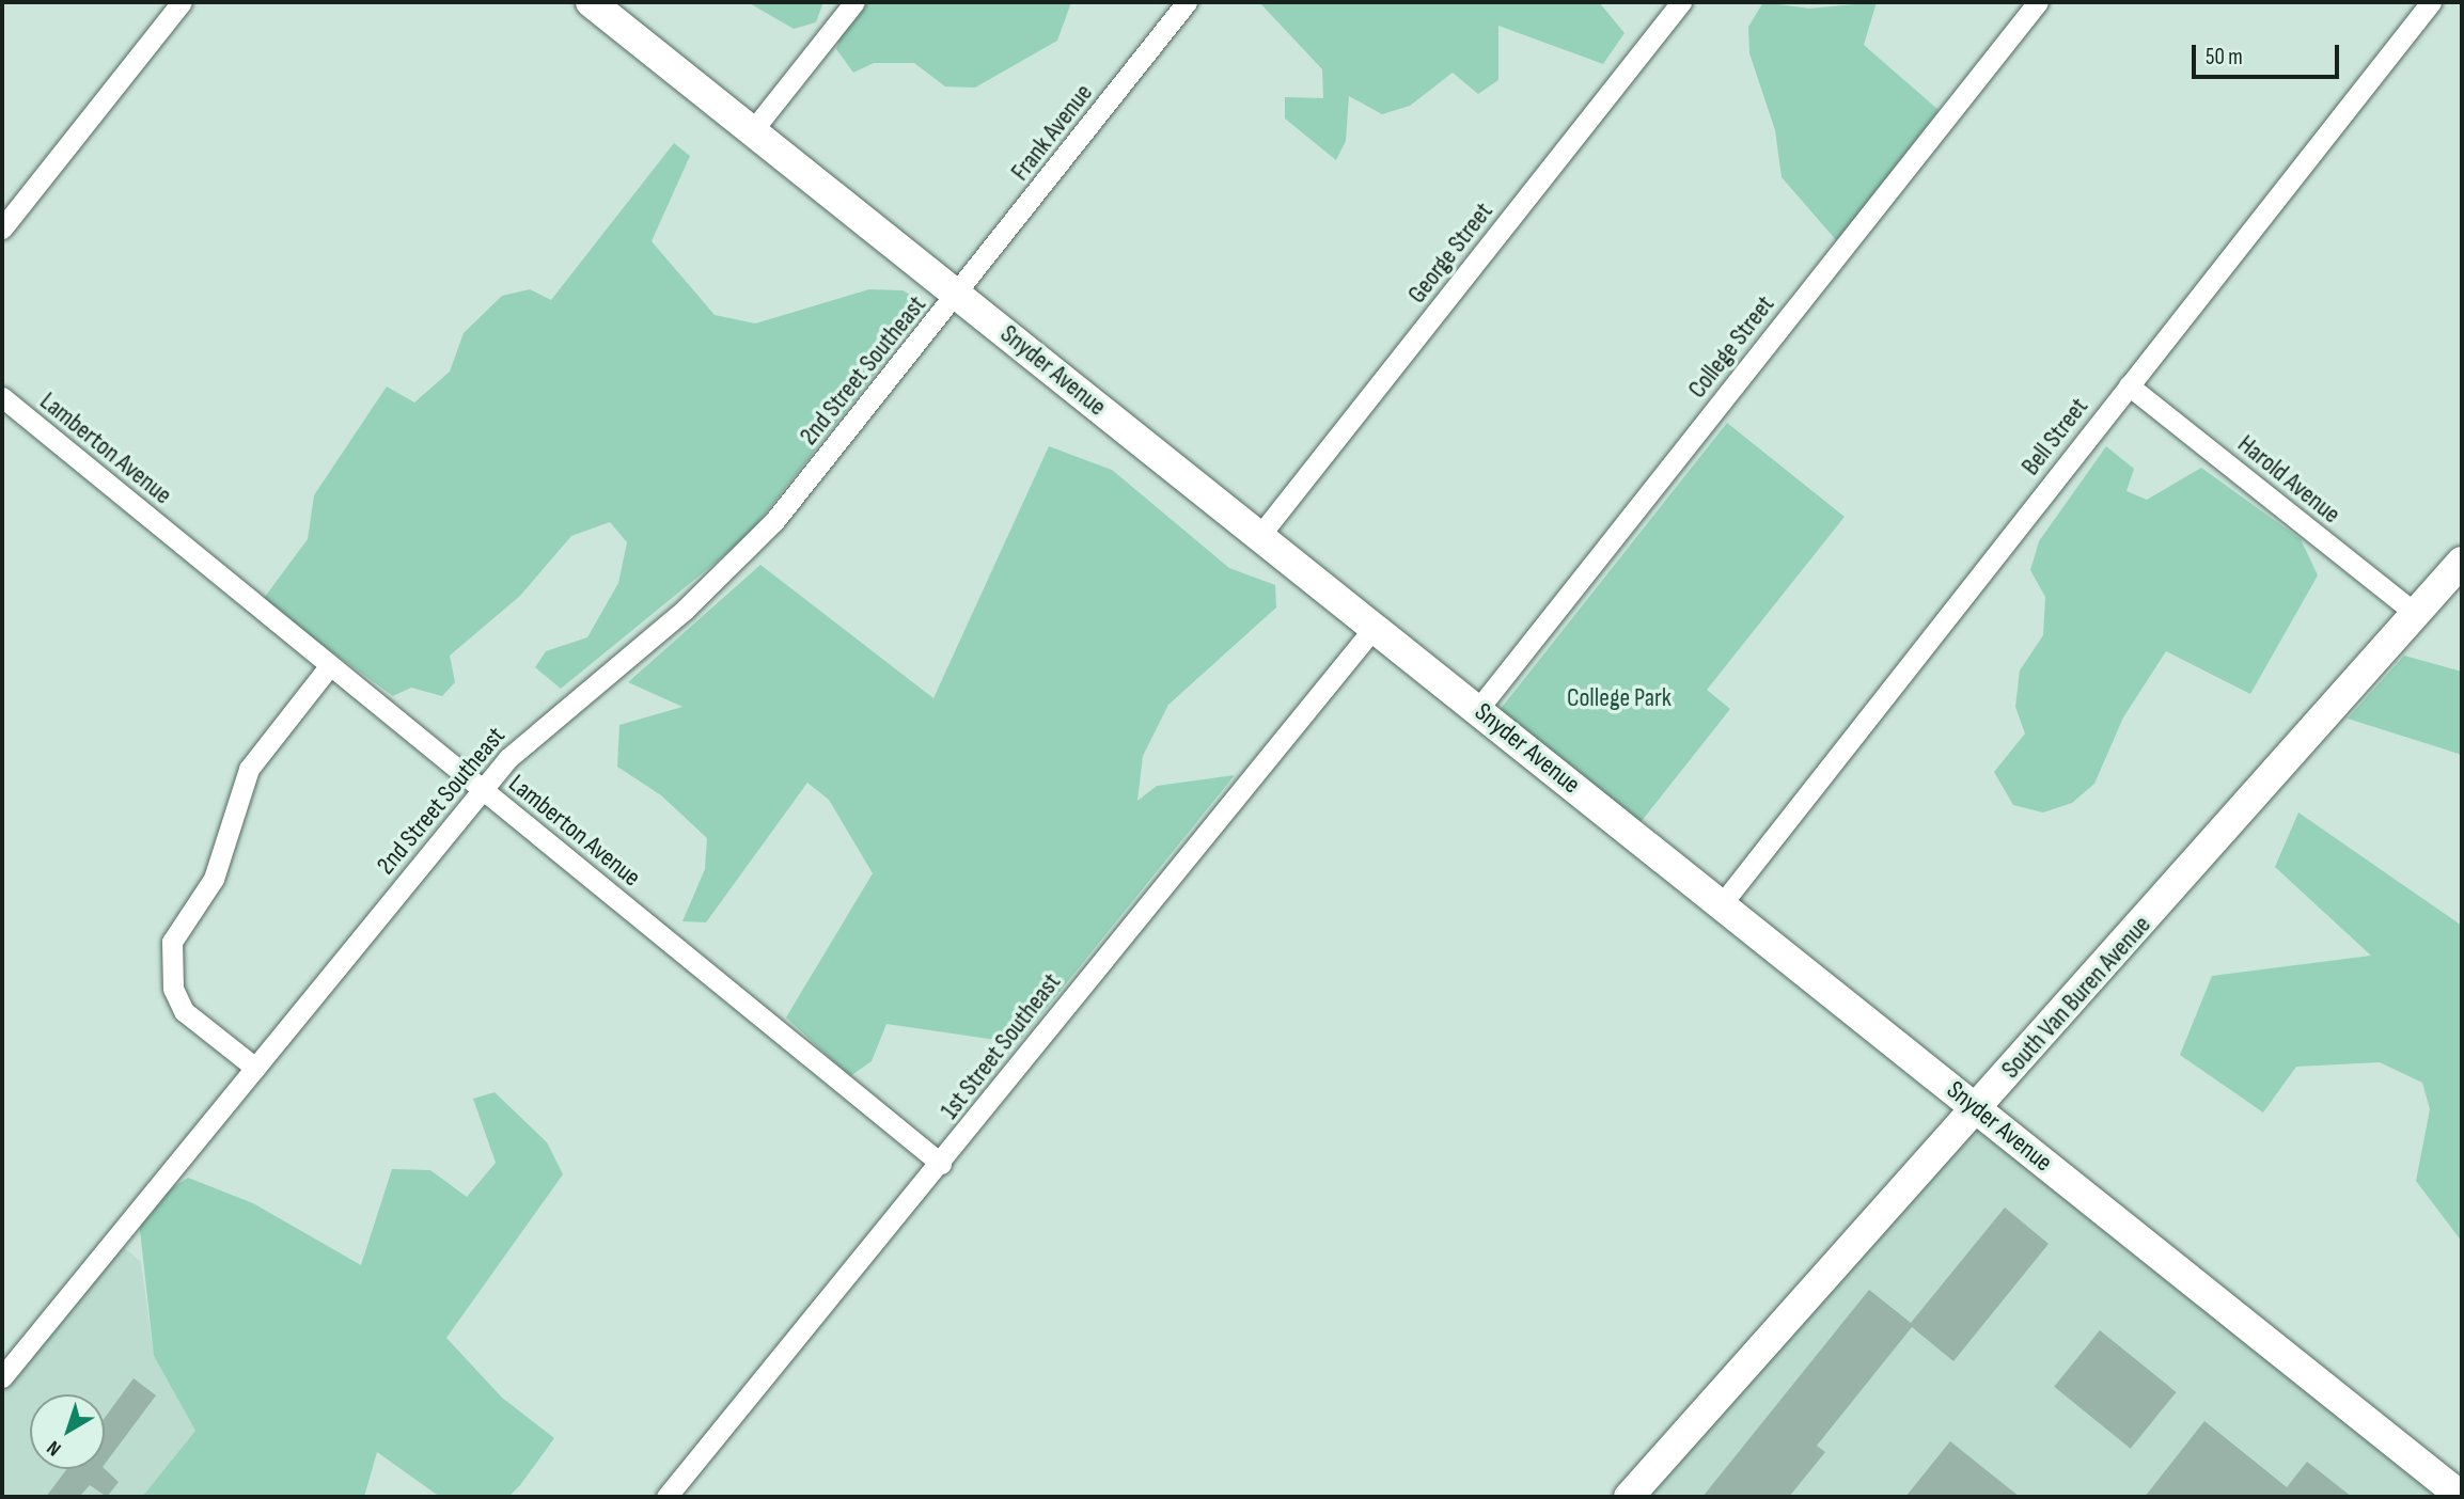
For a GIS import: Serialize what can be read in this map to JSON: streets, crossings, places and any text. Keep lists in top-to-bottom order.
{
  "streets": {
    "main road": ["Snyder Avenue", "South Van Buren Avenue"],
    "street": [
      "Frank Avenue",
      "George Street",
      "College Street",
      "2nd Street Southeast",
      "Bell Street",
      "Lamberton Avenue",
      "Harold Avenue",
      "1st Street Southeast"
    ]
  },
  "crossings": [
    ["Frank Avenue", "2nd Street Southeast"],
    ["Frank Avenue", "Snyder Avenue"],
    ["George Street", "Snyder Avenue"],
    ["College Street", "Snyder Avenue"],
    ["2nd Street Southeast", "Snyder Avenue"],
    ["2nd Street Southeast", "Lamberton Avenue"],
    ["Snyder Avenue", "Bell Street"],
    ["Snyder Avenue", "South Van Buren Avenue"],
    ["Snyder Avenue", "1st Street Southeast"],
    ["Bell Street", "Harold Avenue"],
    ["Lamberton Avenue", "1st Street Southeast"],
    ["Harold Avenue", "South Van Buren Avenue"]
  ],
  "parks": ["College Park"],
  "scale_bar": "50 m",
  "north": "bottom left"
}
